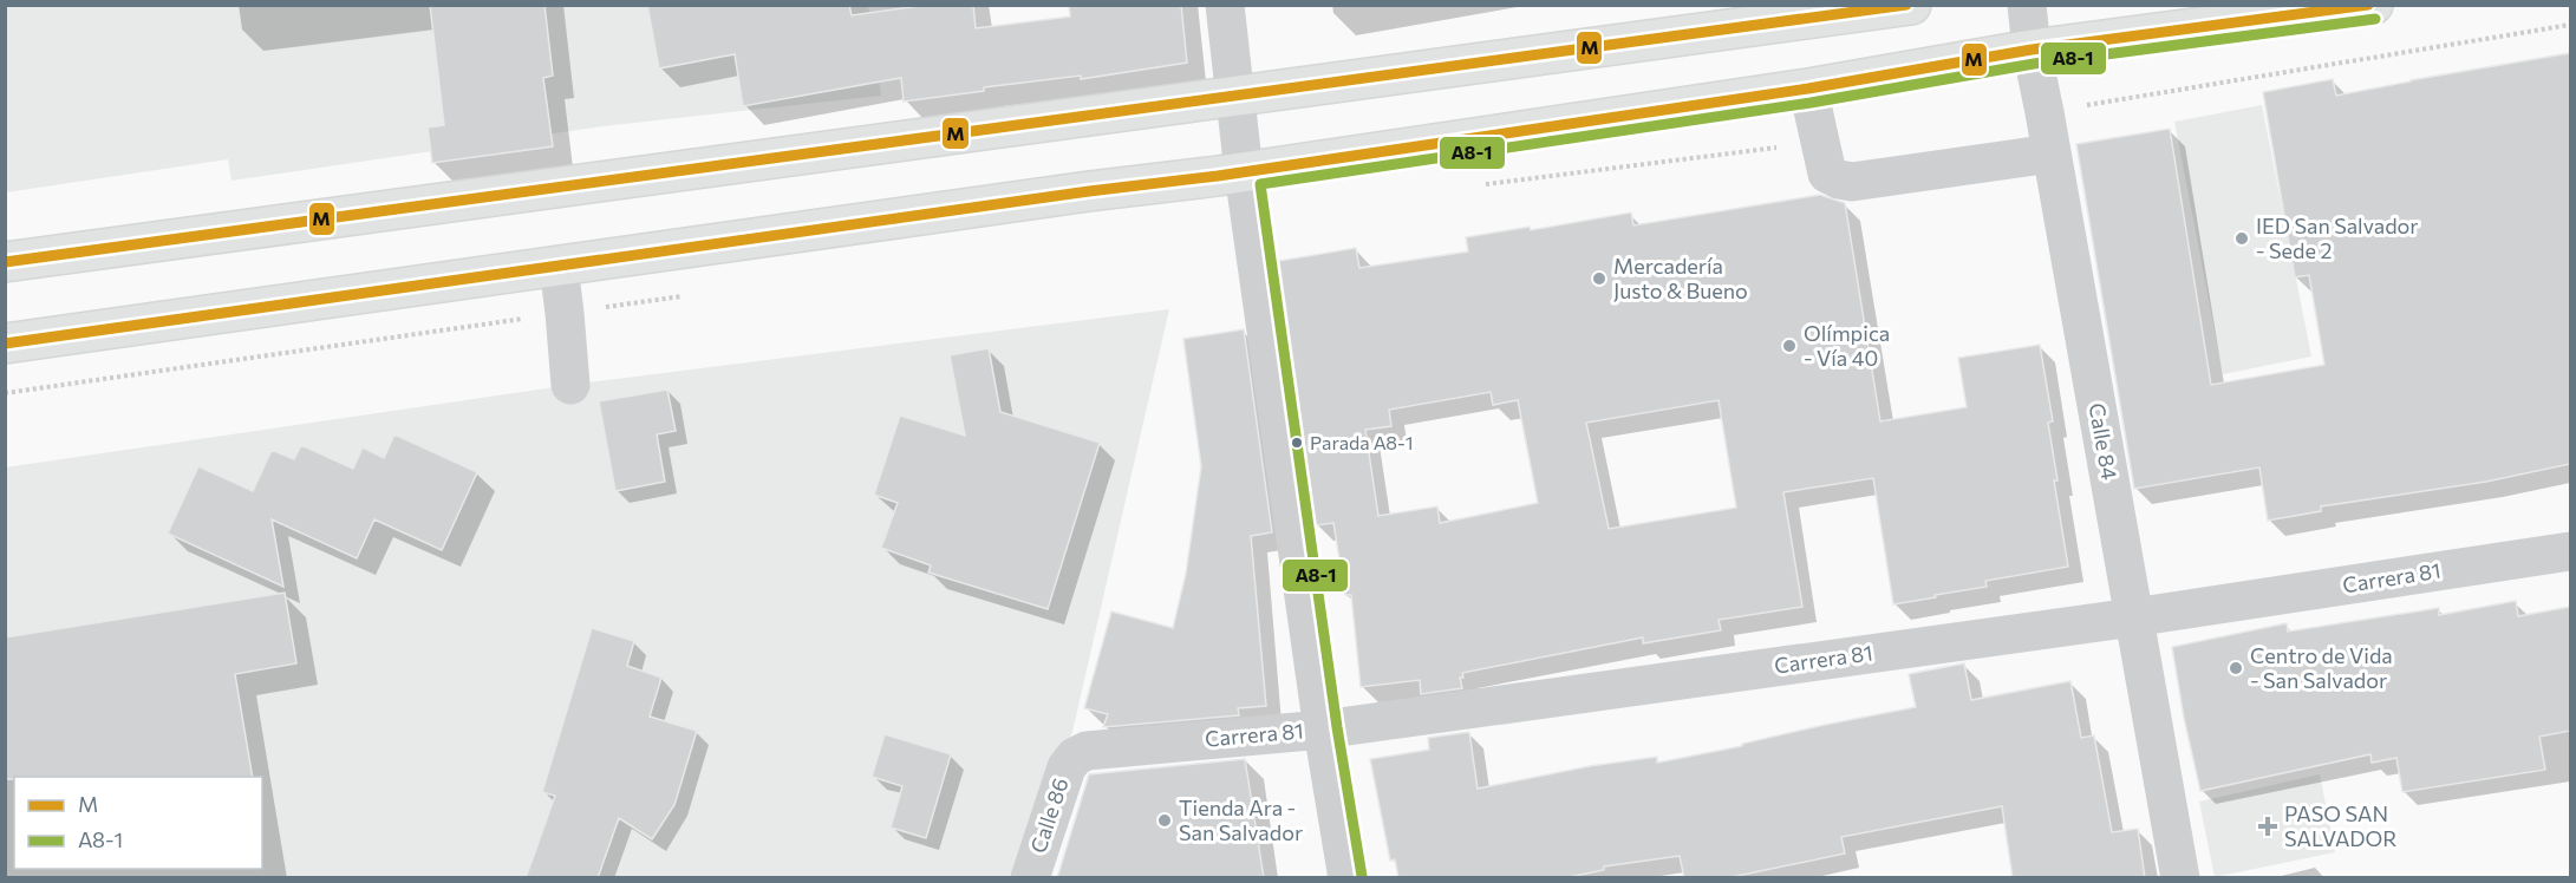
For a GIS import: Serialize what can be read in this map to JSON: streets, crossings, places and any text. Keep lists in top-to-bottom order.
{
  "streets": {
    "street": ["Calle 84", "Carrera 81", "Calle 86"]
  },
  "crossings": [
    ["Calle 84", "Carrera 81"],
    ["Carrera 81", "Calle 86"]
  ],
  "places": {
    "other": [
      "IED San Salvador - Sede 2",
      "Mercadería Justo & Bueno",
      "Olímpica - Vía 40",
      "Parada A8-1",
      "Centro de Vida - San Salvador",
      "Tienda Ara - San Salvador"
    ],
    "health": ["PASO SAN SALVADOR"]
  },
  "lines": ["transit line M", "transit line A8-1"],
  "legend": ["M", "A8-1"]
}
